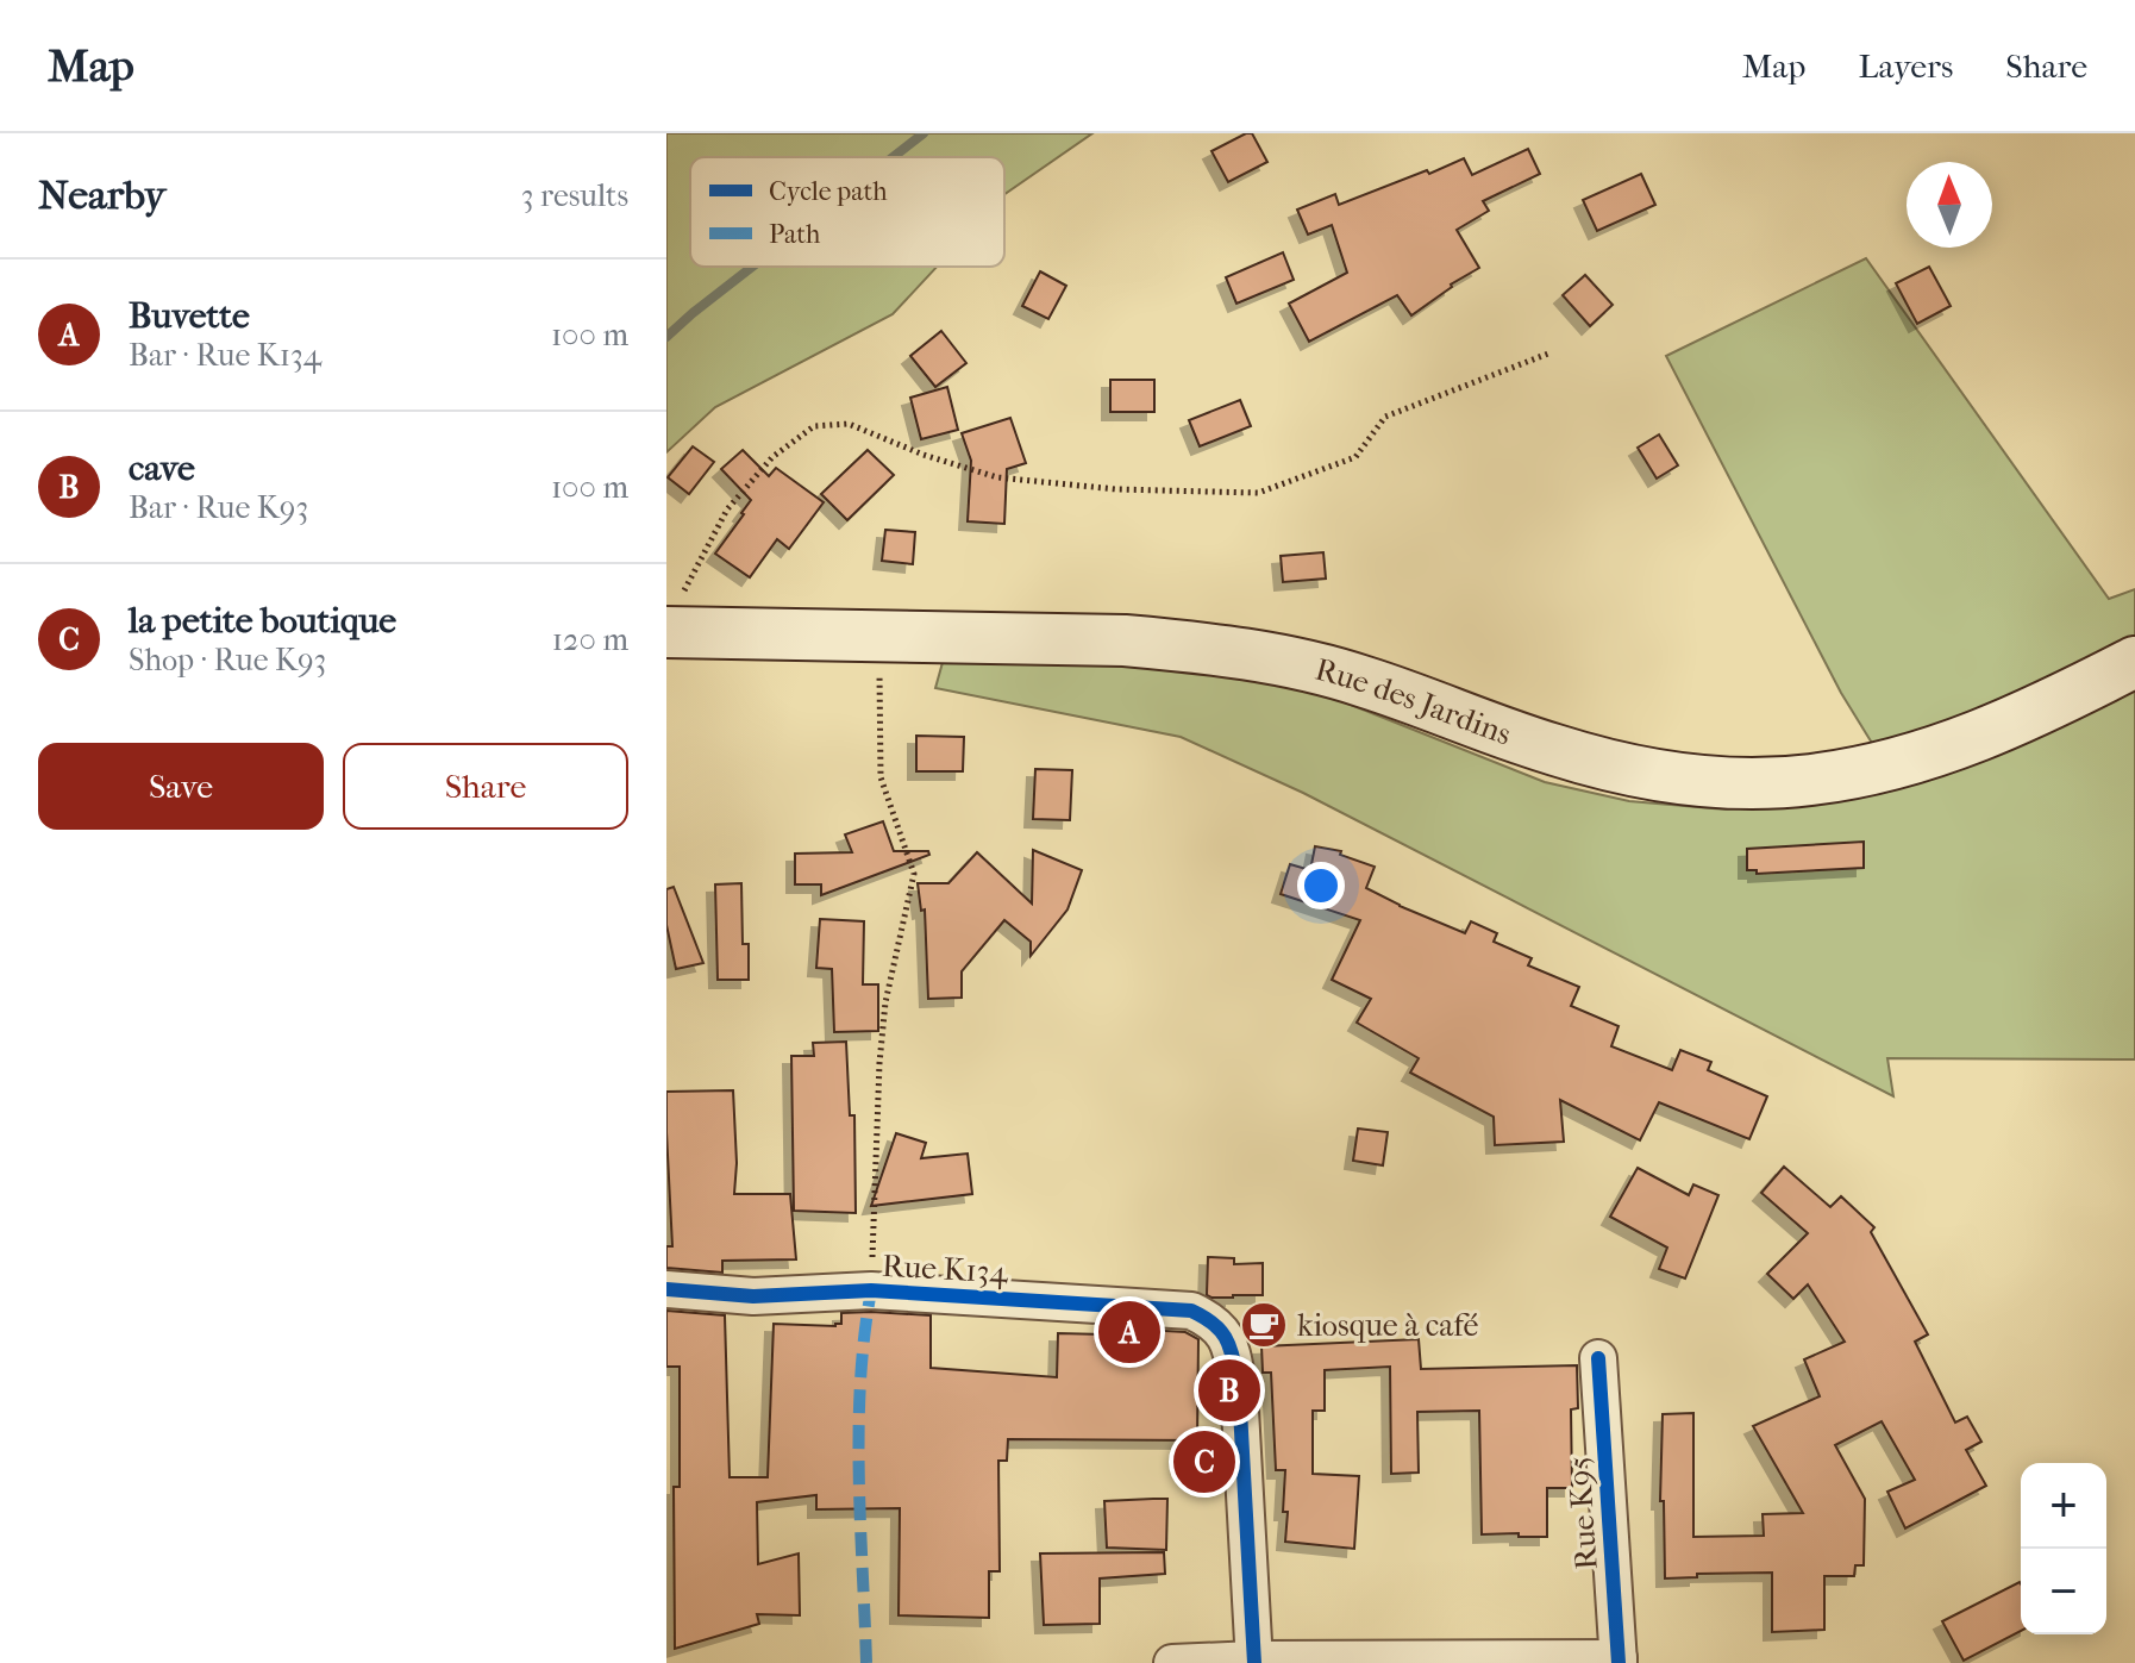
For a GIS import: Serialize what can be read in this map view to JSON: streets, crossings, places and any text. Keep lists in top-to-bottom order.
{
  "streets": {
    "main road": ["Rue des Jardins"],
    "street": ["Rue K134", "Rue K95"]
  },
  "places": {
    "cafe": ["kiosque à café"]
  },
  "legend": ["Cycle path", "Path"],
  "north": "top",
  "page": {
    "header": "Map",
    "nav": ["Map", "Layers", "Share"],
    "heading": ["Nearby", "3 results"],
    "list": [
      {
        "mark": "A",
        "name": "Buvette",
        "note": "Bar · Rue K134",
        "value": "100 m"
      },
      {
        "mark": "B",
        "name": "cave",
        "note": "Bar · Rue K93",
        "value": "100 m"
      },
      {
        "mark": "C",
        "name": "la petite boutique",
        "note": "Shop · Rue K93",
        "value": "120 m"
      }
    ],
    "buttons": ["Save", "Share"],
    "pins": ["A", "B", "C"],
    "map_buttons": ["+", "−"]
  }
}
